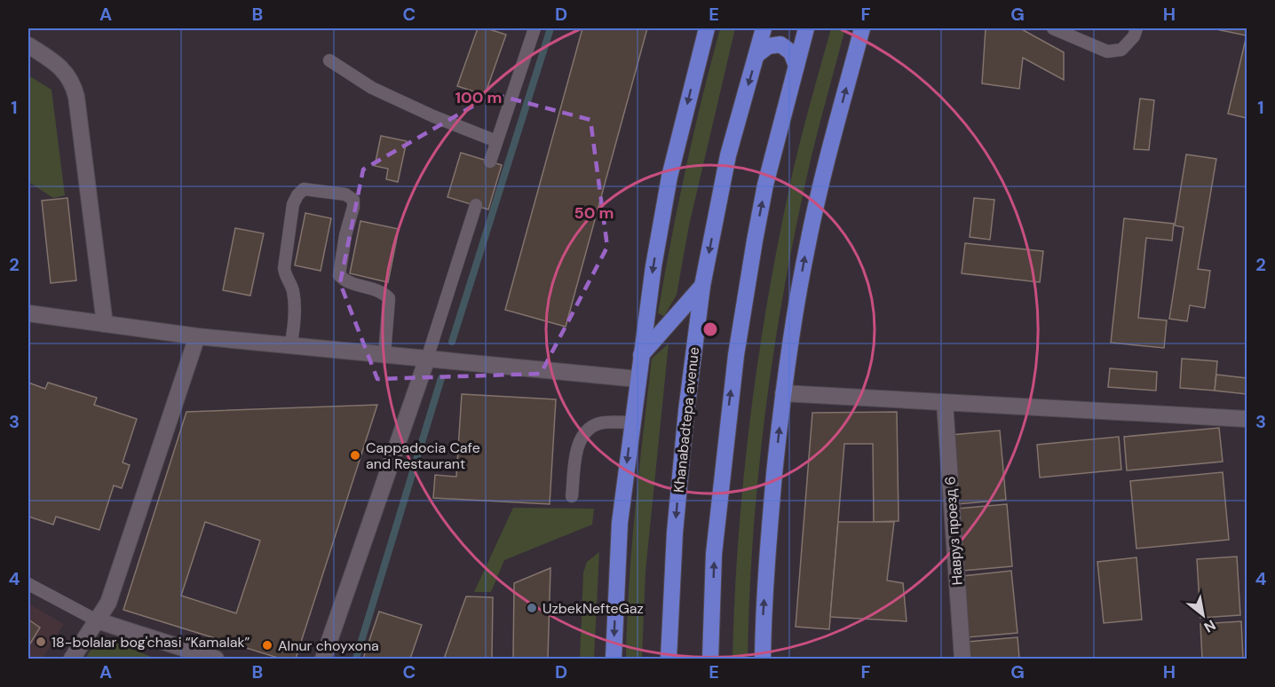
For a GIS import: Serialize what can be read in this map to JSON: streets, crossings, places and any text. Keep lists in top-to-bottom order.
{
  "streets": {
    "highway": ["Khanabadtepa avenue"],
    "street": ["Навруз проезд 6"]
  },
  "places": [
    "Cappadocia Cafe and Restaurant",
    "UzbekNefteGaz",
    "18-bolalar bog'chasi “Kamalak”",
    "Alnur choyxona"
  ],
  "north": "bottom right",
  "grid": {
    "columns": [
      "A",
      "B",
      "C",
      "D",
      "E",
      "F",
      "G",
      "H"
    ],
    "rows": [
      "1",
      "2",
      "3",
      "4"
    ]
  },
  "rings": ["100 m", "50 m"]
}
